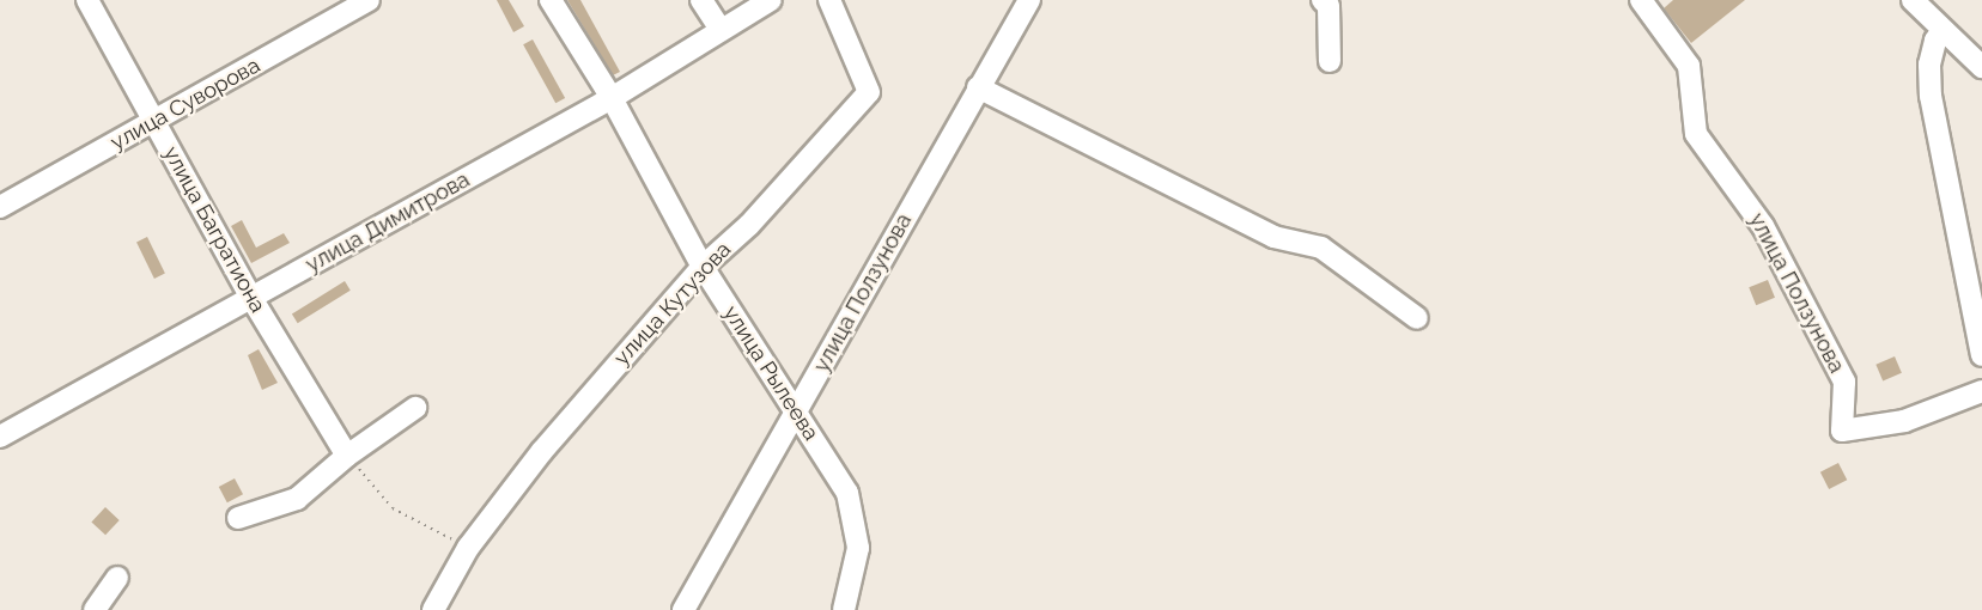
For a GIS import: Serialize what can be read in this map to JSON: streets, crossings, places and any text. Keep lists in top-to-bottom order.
{
  "streets": {
    "street": [
      "улица Суворова",
      "улица Димитрова",
      "улица Багратиона",
      "улица Ползунова",
      "улица Кутузова",
      "улица Рылеева"
    ]
  },
  "crossings": [
    ["улица Суворова", "улица Багратиона"],
    ["улица Димитрова", "улица Багратиона"],
    ["улица Димитрова", "улица Рылеева"],
    ["улица Ползунова", "улица Рылеева"],
    ["улица Кутузова", "улица Рылеева"]
  ]
}
